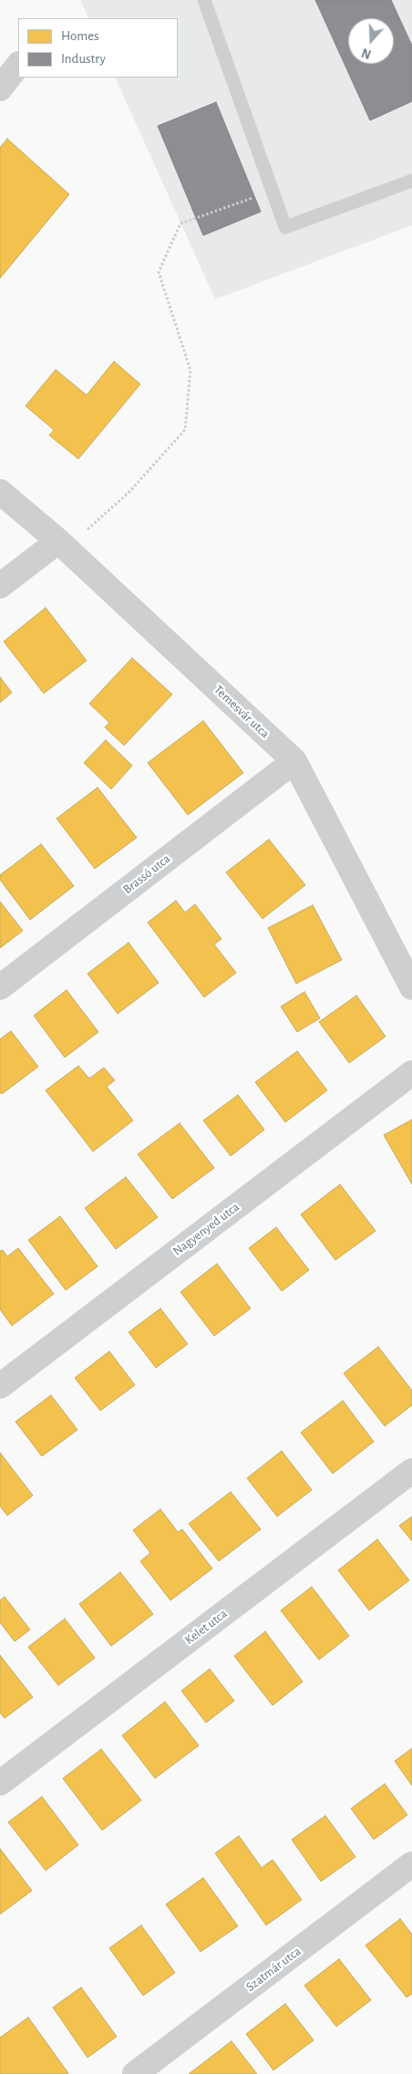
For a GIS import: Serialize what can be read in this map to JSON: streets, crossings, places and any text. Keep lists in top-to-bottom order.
{
  "streets": {
    "street": [
      "Temesvár utca",
      "Brassó utca",
      "Nagyenyed utca",
      "Kelet utca",
      "Szatmár utca"
    ]
  },
  "crossings": [
    ["Temesvár utca", "Brassó utca"]
  ],
  "legend": ["Homes", "Industry"],
  "north": "bottom"
}
